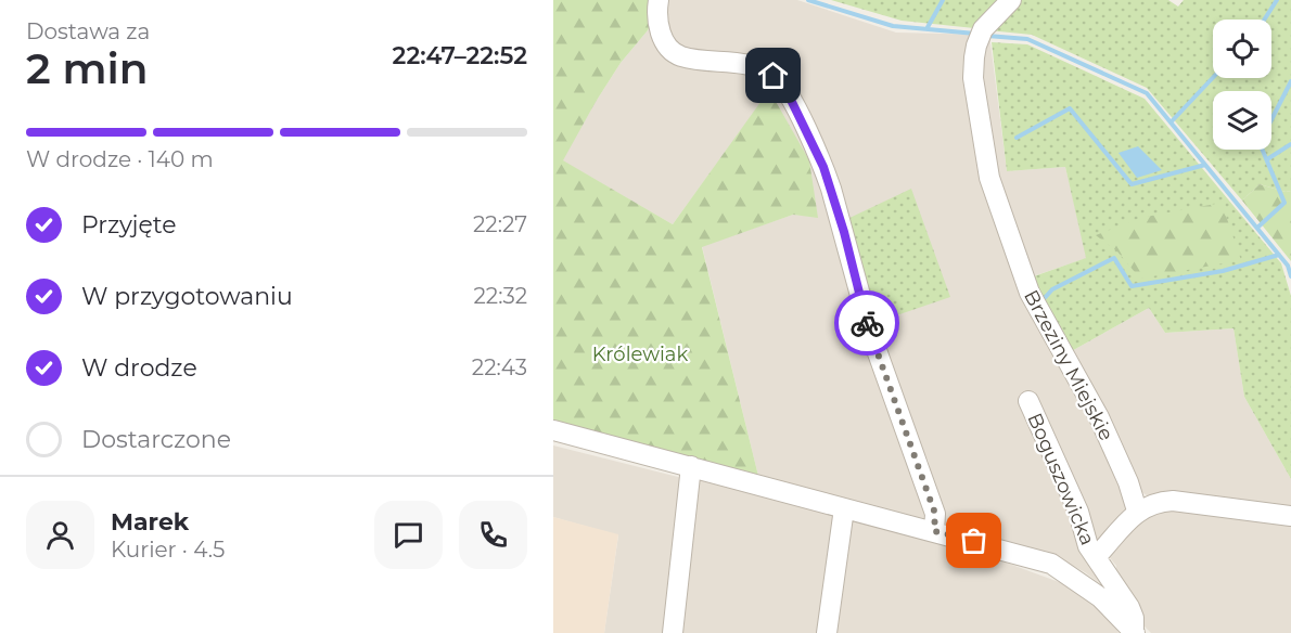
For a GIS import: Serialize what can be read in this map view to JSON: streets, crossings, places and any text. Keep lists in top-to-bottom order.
{
  "streets": {
    "street": ["Brzeziny Miejskie", "Boguszowicka"]
  },
  "crossings": [
    ["Brzeziny Miejskie", "Boguszowicka"]
  ],
  "parks": ["Królewiak"],
  "page": {
    "heading": ["2 min", "Dostawa za", "22:47–22:52"],
    "panel": ["Marek", "Kurier · 4.5"],
    "bar": "W drodze · 140 m",
    "list": [
      ["Przyjęte", "22:27"],
      ["W przygotowaniu", "22:32"],
      ["W drodze", "22:43"],
      "Dostarczone"
    ]
  }
}
